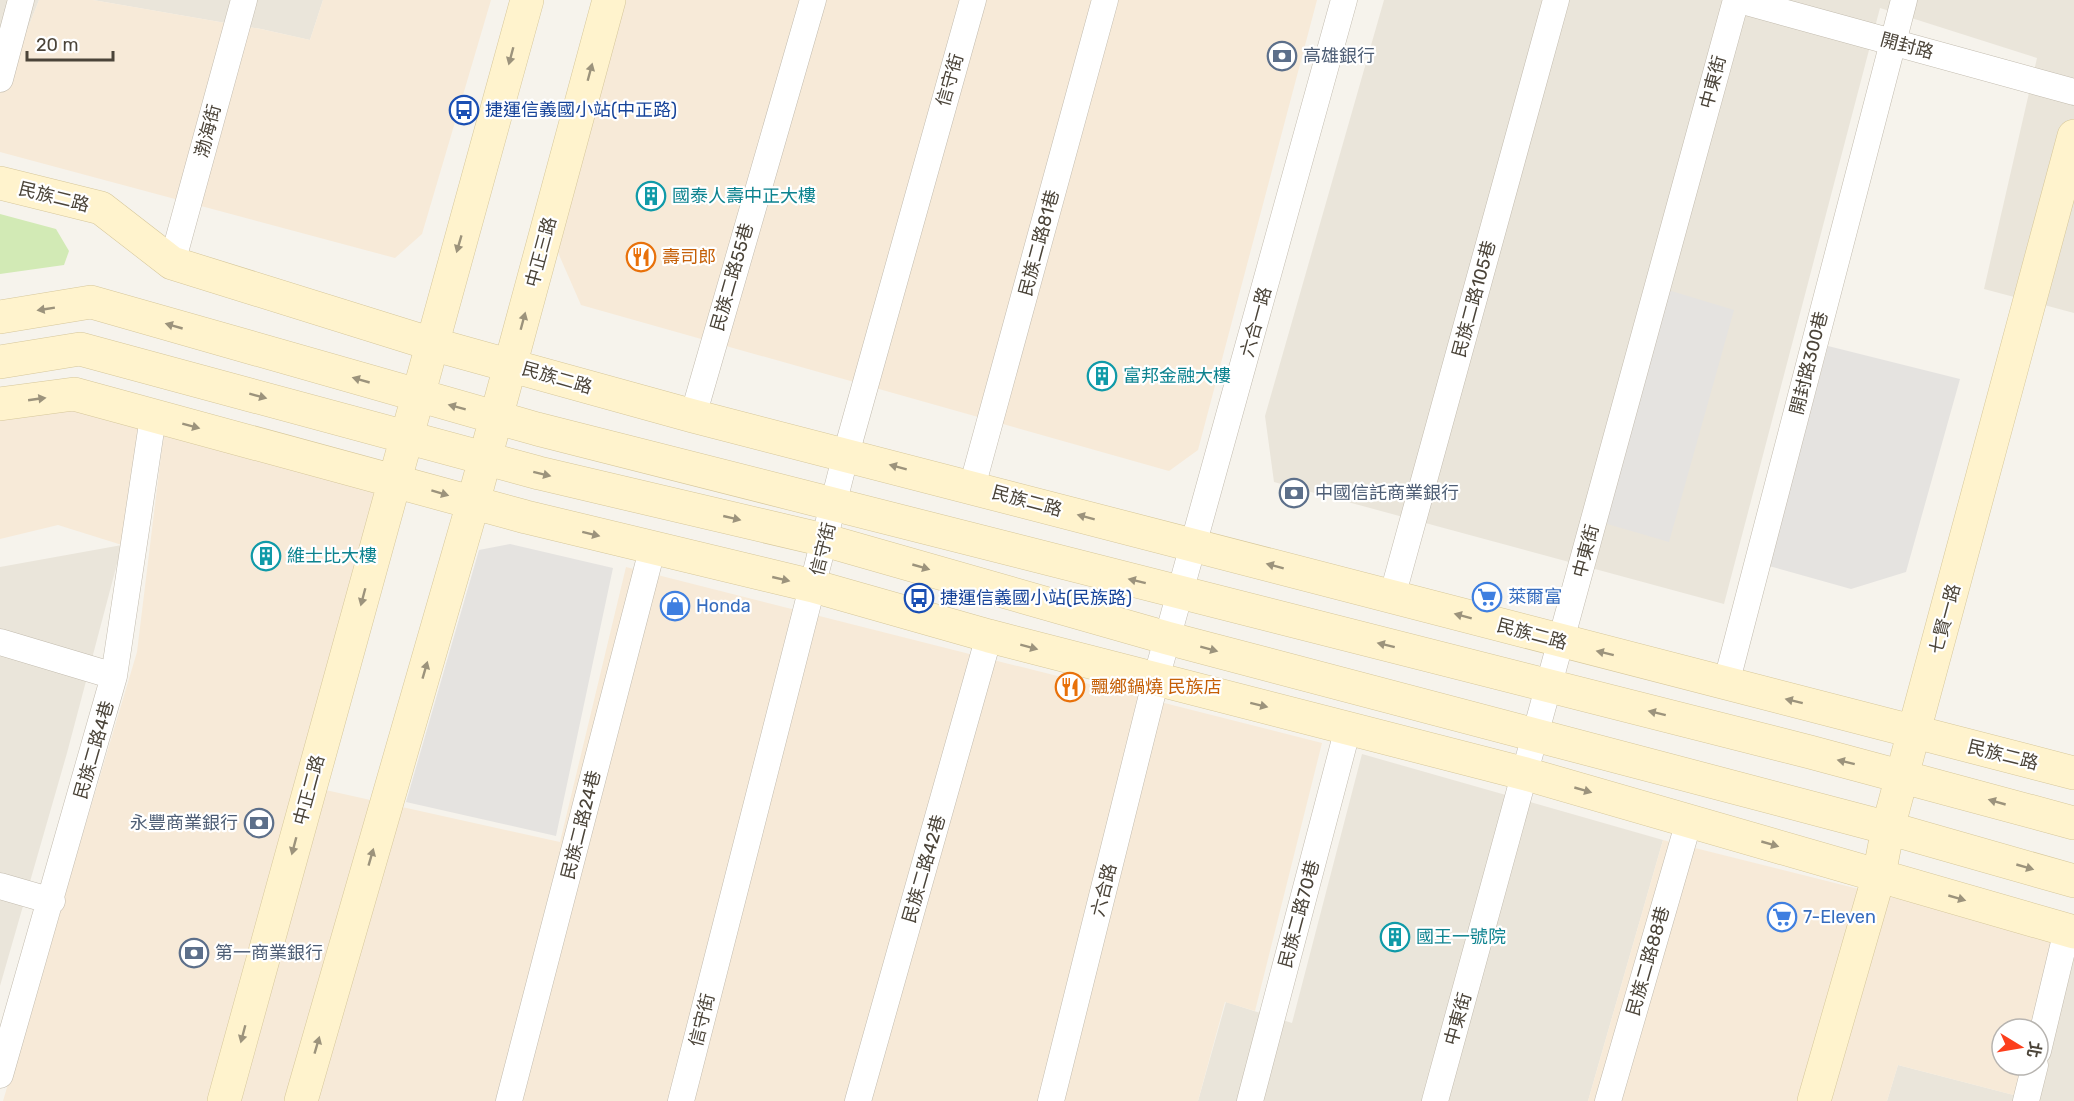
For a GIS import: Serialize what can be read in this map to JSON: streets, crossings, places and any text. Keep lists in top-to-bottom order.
{
  "streets": {
    "street": [
      "開封路",
      "信守街",
      "中東街",
      "渤海街",
      "民族二路",
      "民族二路81巷",
      "中正三路",
      "民族二路55巷",
      "民族二路105巷",
      "六合一路",
      "開封路300巷",
      "七賢一路",
      "民族二路4巷",
      "中正二路",
      "民族二路24巷",
      "民族二路42巷",
      "六合路",
      "民族二路70巷",
      "民族二路88巷"
    ]
  },
  "crossings": [
    ["開封路", "中東街"],
    ["開封路", "開封路300巷"],
    ["信守街", "民族二路"],
    ["中東街", "民族二路"],
    ["渤海街", "民族二路"],
    ["民族二路", "民族二路81巷"],
    ["民族二路", "中正三路"],
    ["民族二路", "民族二路55巷"],
    ["民族二路", "民族二路105巷"],
    ["民族二路", "六合一路"],
    ["民族二路", "開封路300巷"],
    ["民族二路", "七賢一路"],
    ["六合一路", "六合路"]
  ],
  "places": {
    "bank": [
      "高雄銀行",
      "中國信託商業銀行",
      "永豐商業銀行",
      "第一商業銀行"
    ],
    "bus stop": ["捷運信義國小站(中正路)", "捷運信義國小站(民族路)"],
    "building": [
      "國泰人壽中正大樓",
      "富邦金融大樓",
      "維士比大樓",
      "國王一號院"
    ],
    "restaurant": ["壽司郎", "飄鄉鍋燒 民族店"],
    "supermarket": ["萊爾富", "7-Eleven"],
    "shop": ["Honda"]
  },
  "scale_bar": "20 m",
  "north": "right"
}
